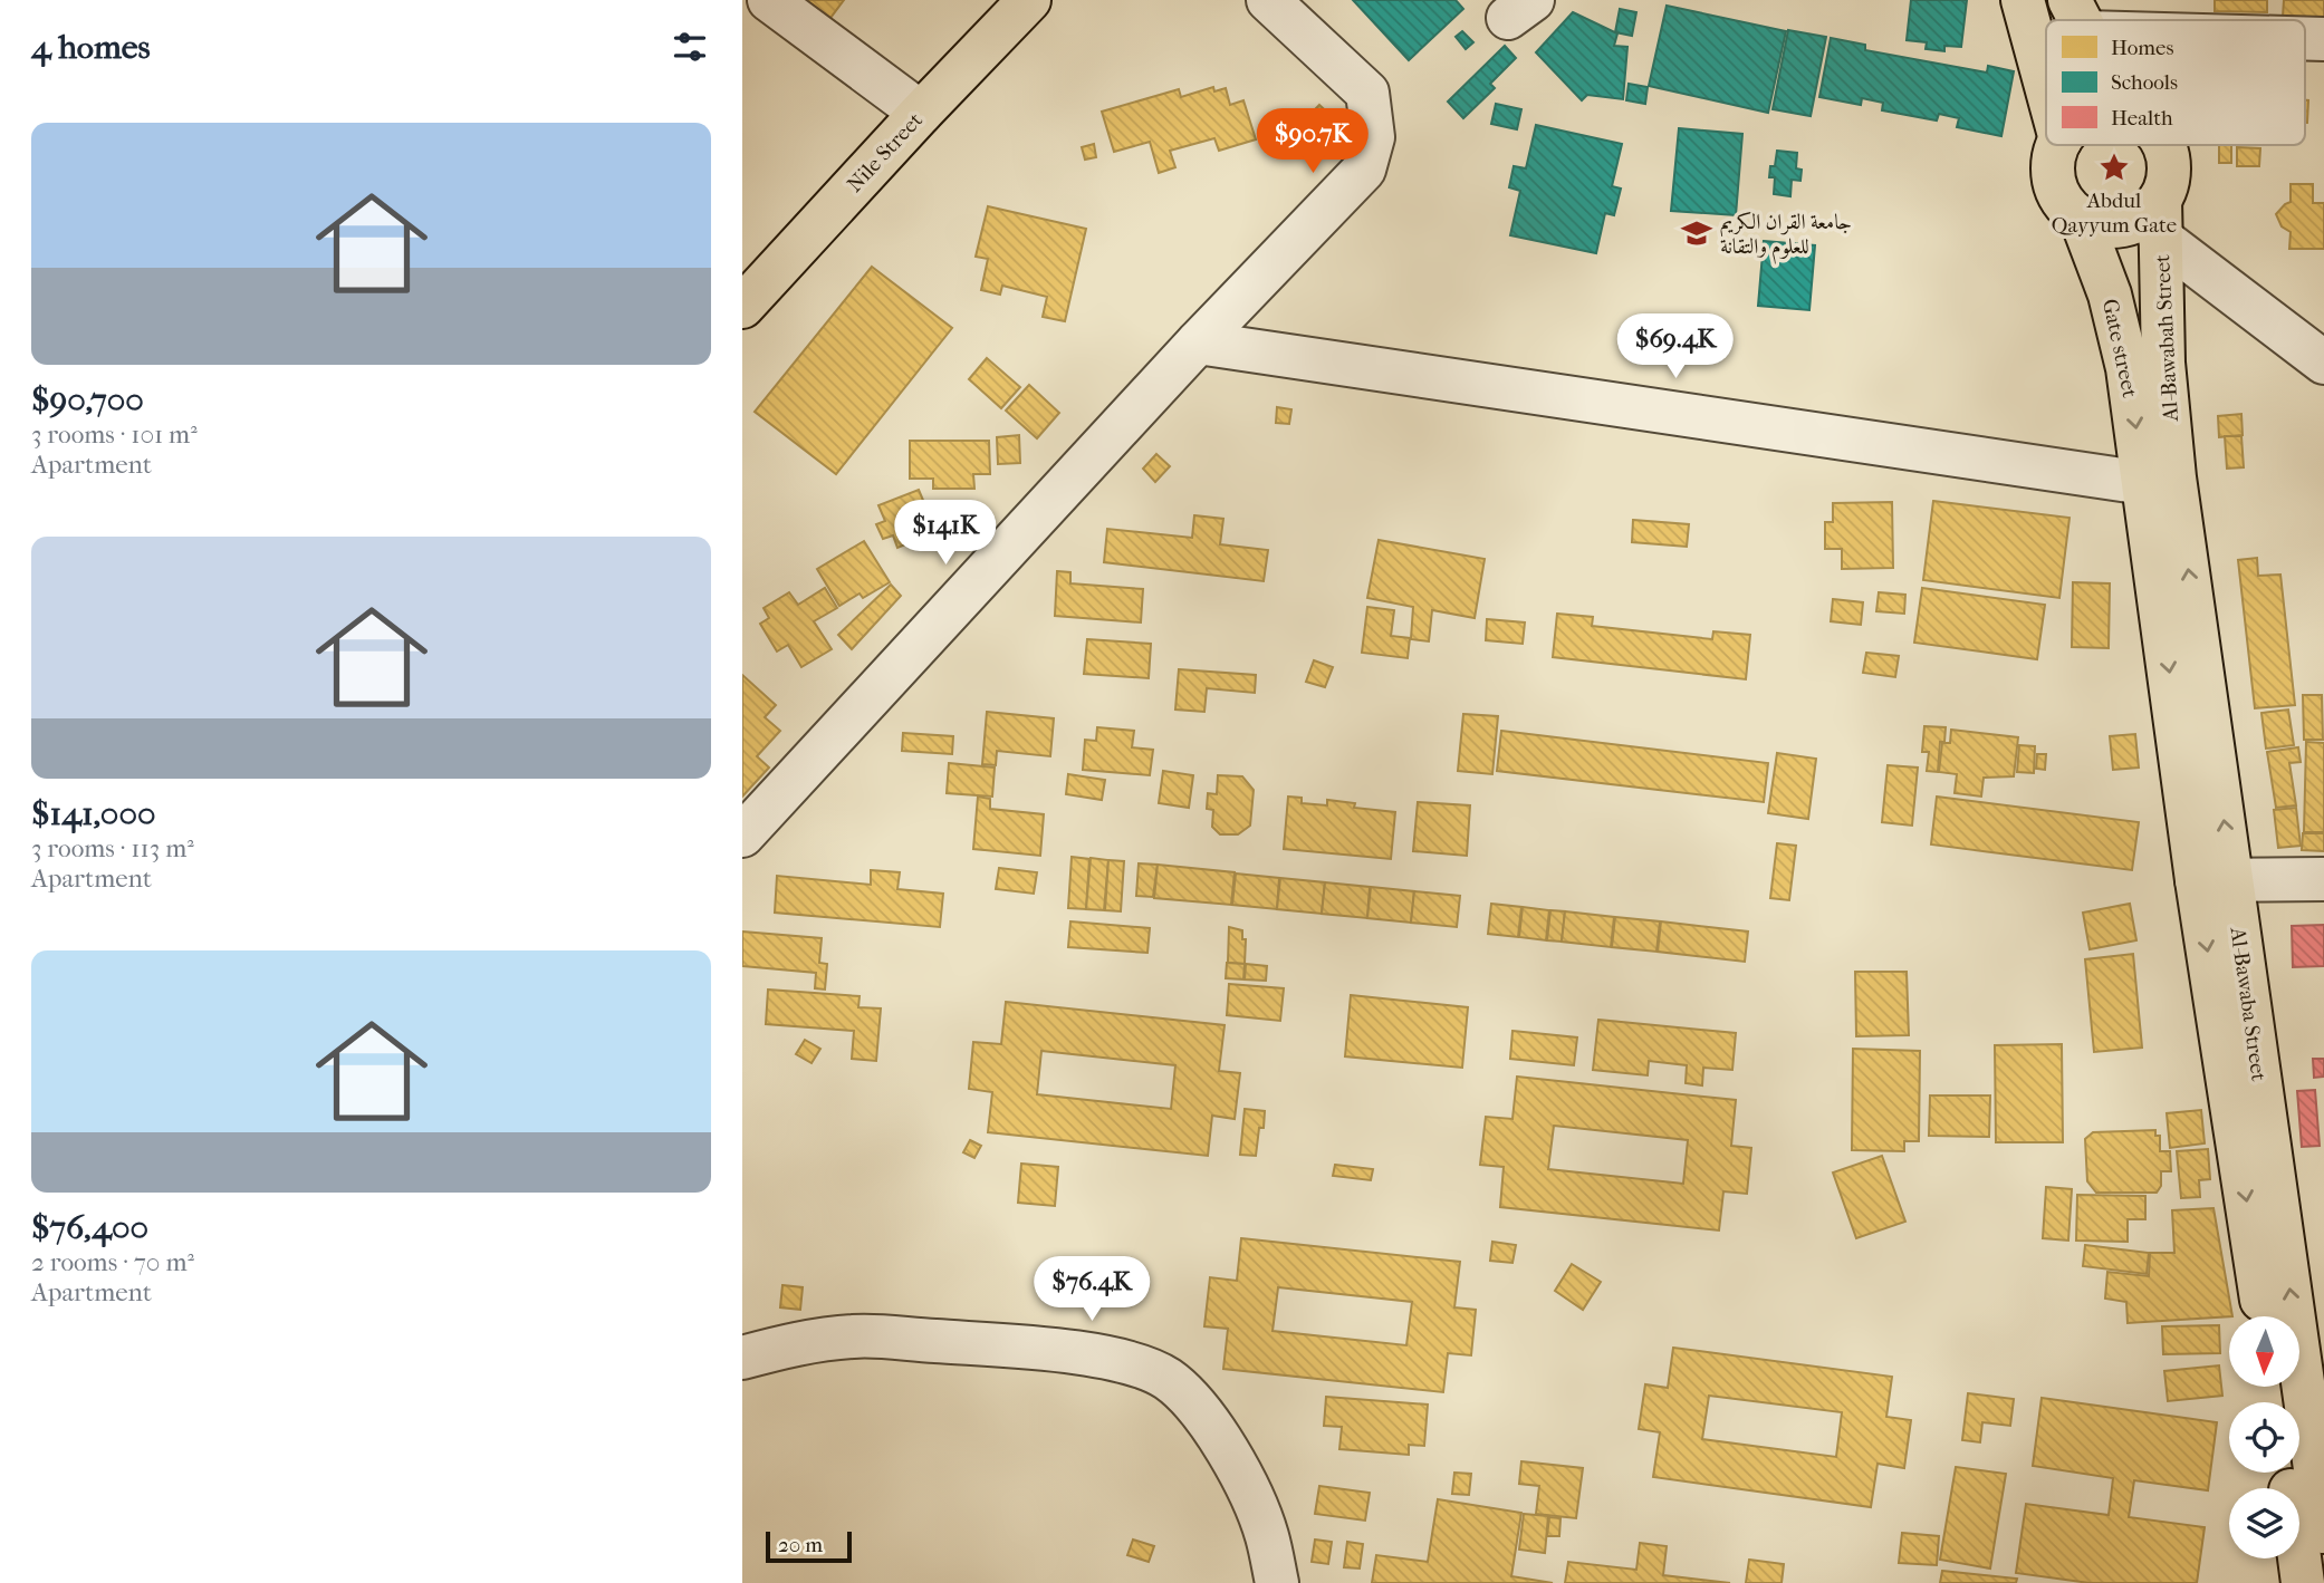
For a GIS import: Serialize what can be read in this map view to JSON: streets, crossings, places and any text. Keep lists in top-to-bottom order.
{
  "streets": {
    "main road": [
      "Nile Street",
      "Al-Bawabah Street",
      "Gate street",
      "Al-Bawaba Street"
    ]
  },
  "crossings": [
    ["Al-Bawabah Street", "Al-Bawaba Street"],
    ["Gate street", "Al-Bawaba Street"]
  ],
  "one_way": ["Al-Bawabah Street", "Gate street"],
  "places": {
    "place": ["Abdul Qayyum Gate"],
    "school or university": ["جامعة القران الكريم للعلوم والتقانة"]
  },
  "legend": ["Homes", "Schools", "Health"],
  "scale_bar": "20 m",
  "north": "bottom",
  "page": {
    "heading": "4 homes",
    "list": [
      {
        "name": "$90,700",
        "note": "3 rooms · 101 m² · Apartment"
      },
      {
        "name": "$141,000",
        "note": "3 rooms · 113 m² · Apartment"
      },
      {
        "name": "$76,400",
        "note": "2 rooms · 70 m² · Apartment"
      }
    ],
    "price": [
      "$90.7K",
      "$69.4K",
      "$141K",
      "$76.4K"
    ],
    "scale": "20 m"
  }
}
